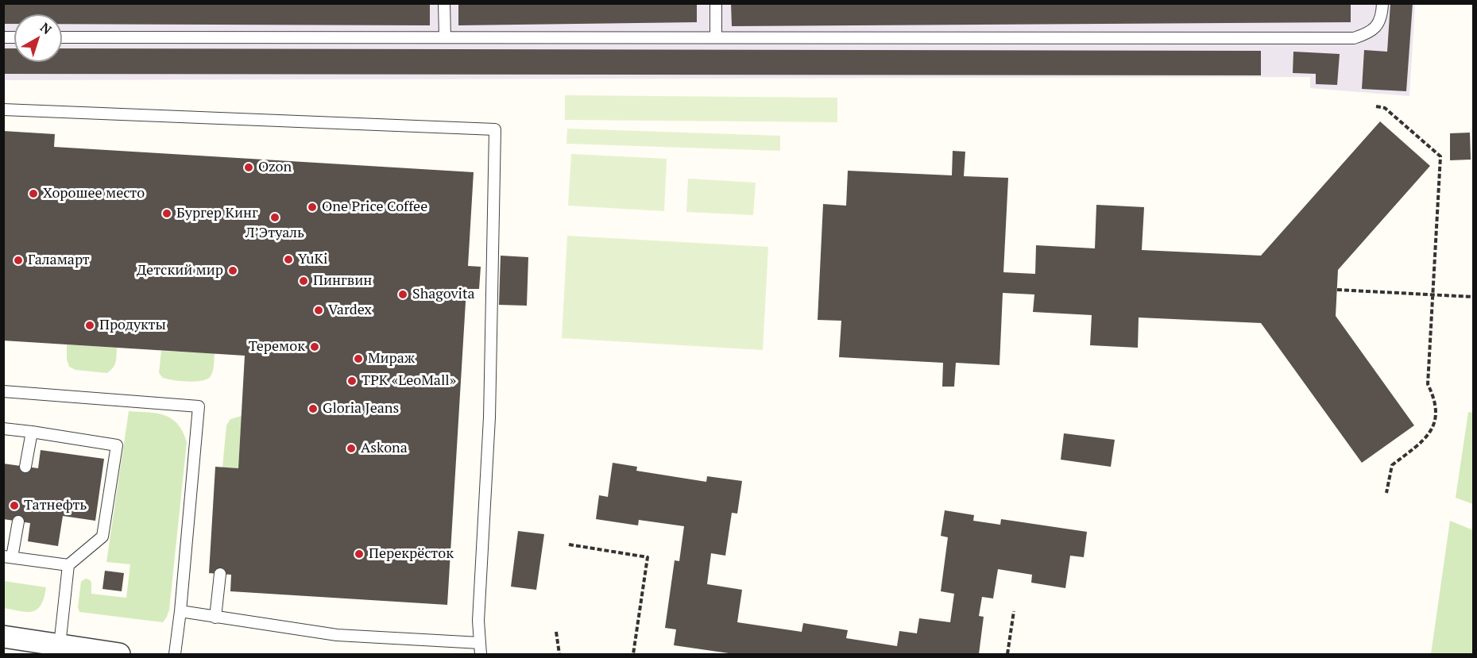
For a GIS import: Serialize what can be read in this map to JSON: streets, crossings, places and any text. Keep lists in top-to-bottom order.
{
  "places": [
    "Ozon",
    "Хорошее место",
    "One Price Coffee",
    "Бургер Кинг",
    "Л’Этуаль",
    "YuKi",
    "Галамарт",
    "Детский мир",
    "Пингвин",
    "Shagovita",
    "Vardex",
    "Продукты",
    "Теремок",
    "Мираж",
    "ТРК «LeoMall»",
    "Gloria Jeans",
    "Askona",
    "Татнефть",
    "Перекрёсток"
  ],
  "north": "top right"
}
